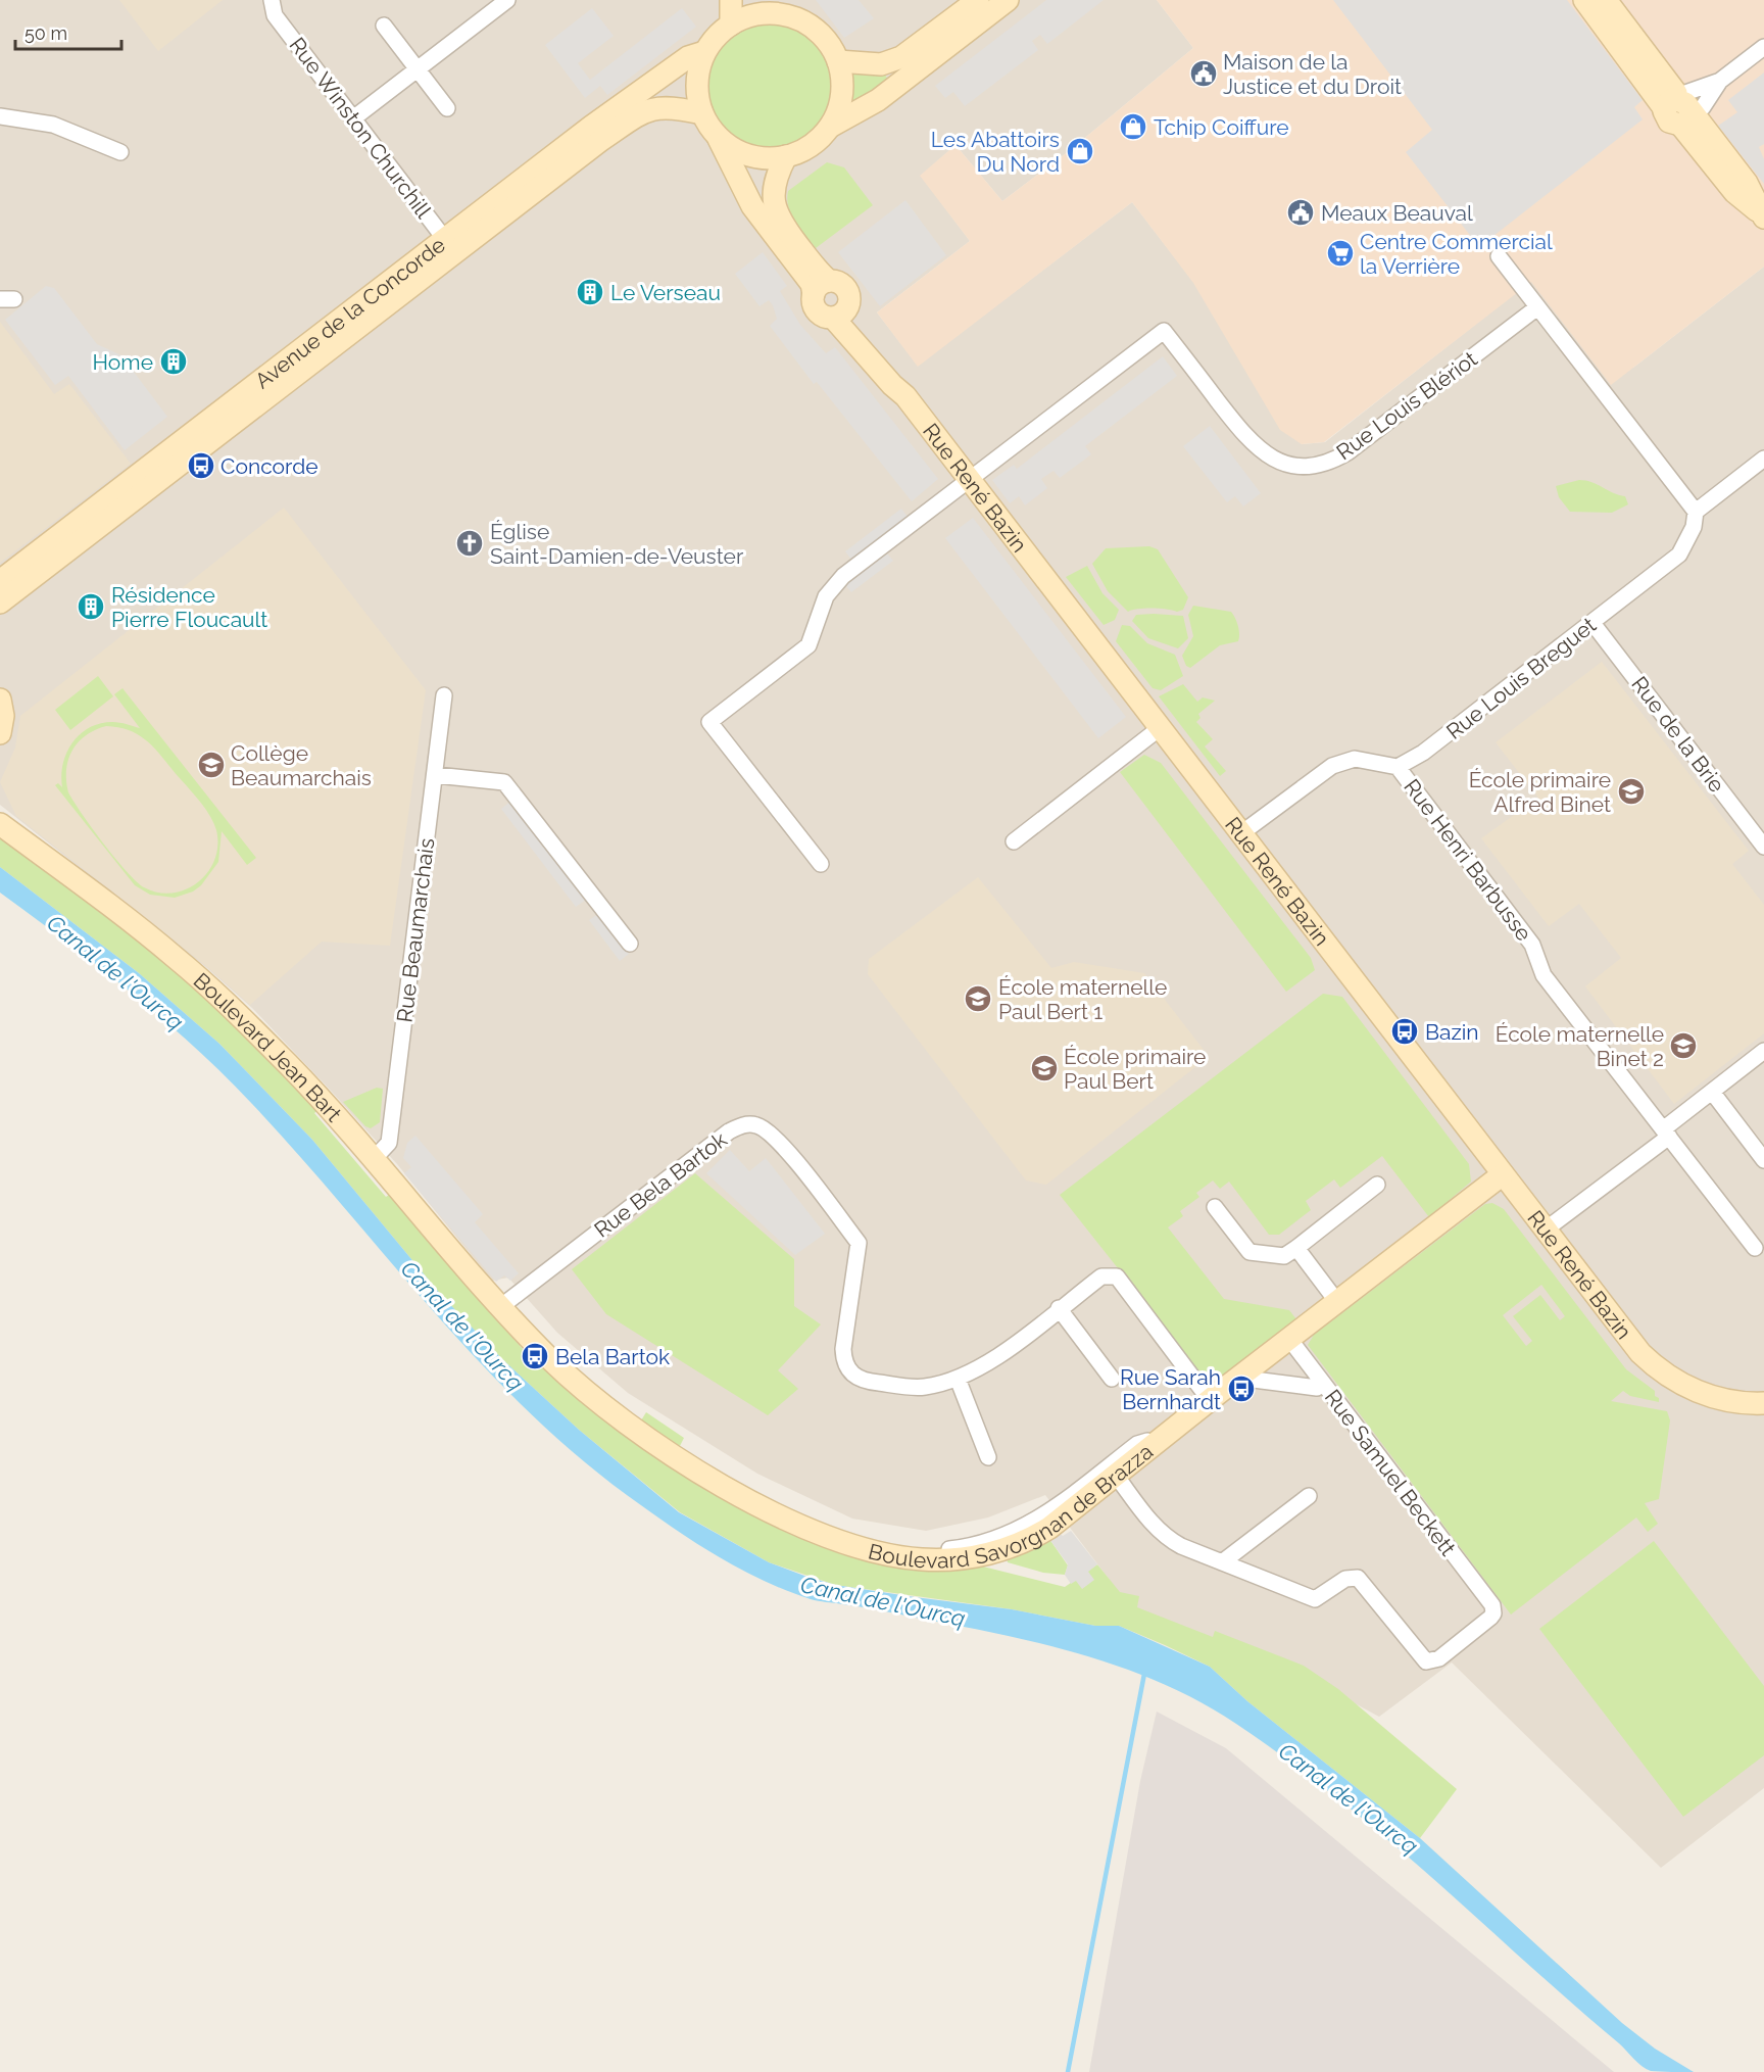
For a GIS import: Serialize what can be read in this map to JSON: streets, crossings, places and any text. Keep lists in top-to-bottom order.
{
  "streets": {
    "street": [
      "Rue Winston Churchill",
      "Avenue de la Concorde",
      "Rue Louis Blériot",
      "Rue René Bazin",
      "Rue Louis Breguet",
      "Rue de la Brie",
      "Rue Henri Barbusse",
      "Rue Beaumarchais",
      "Boulevard Jean Bart",
      "Rue Bela Bartok",
      "Rue Samuel Beckett",
      "Boulevard Savorgnan de Brazza"
    ]
  },
  "crossings": [
    ["Rue Winston Churchill", "Avenue de la Concorde"],
    ["Rue Louis Blériot", "Rue René Bazin"],
    ["Rue René Bazin", "Boulevard Savorgnan de Brazza"],
    ["Rue Louis Breguet", "Rue de la Brie"],
    ["Rue Louis Breguet", "Rue Henri Barbusse"],
    ["Rue Beaumarchais", "Boulevard Jean Bart"],
    ["Boulevard Jean Bart", "Rue Bela Bartok"],
    ["Boulevard Jean Bart", "Boulevard Savorgnan de Brazza"],
    ["Rue Bela Bartok", "Boulevard Savorgnan de Brazza"],
    ["Rue Samuel Beckett", "Boulevard Savorgnan de Brazza"]
  ],
  "water": ["Canal de l'Ourcq"],
  "places": {
    "public building": ["Maison de la Justice et du Droit", "Meaux Beauval"],
    "shop": ["Tchip Coiffure", "Les Abattoirs Du Nord"],
    "supermarket": ["Centre Commercial la Verrière"],
    "building": ["Le Verseau", "Home", "Résidence Pierre Floucault"],
    "bus stop": [
      "Concorde",
      "Bazin",
      "Bela Bartok",
      "Rue Sarah Bernhardt"
    ],
    "church": ["Église Saint-Damien-de-Veuster"],
    "school or university": [
      "Collège Beaumarchais",
      "École primaire Alfred Binet",
      "École maternelle Paul Bert 1",
      "École maternelle Binet 2",
      "École primaire Paul Bert"
    ]
  },
  "scale_bar": "50 m"
}
